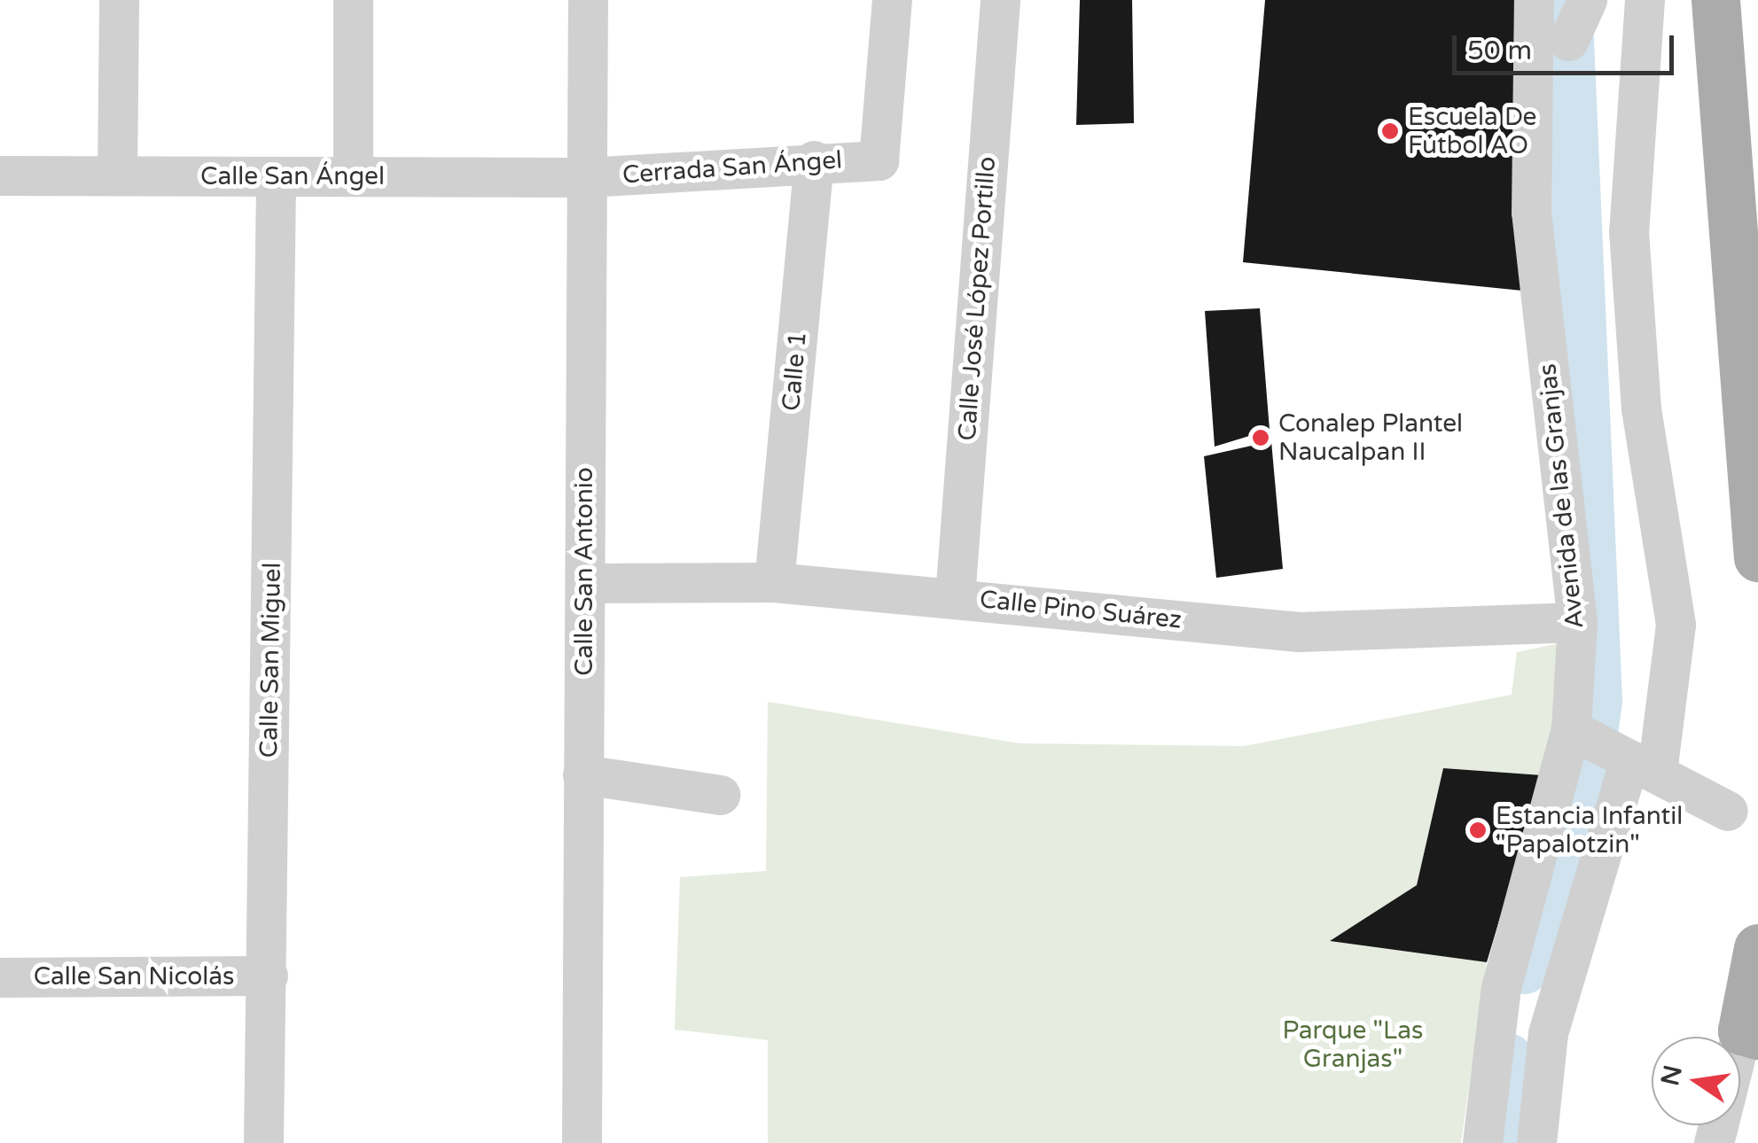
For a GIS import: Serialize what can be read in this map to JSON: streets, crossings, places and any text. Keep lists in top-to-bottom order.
{
  "streets": {
    "street": [
      "Cerrada San Ángel",
      "Calle San Ángel",
      "Calle José López Portillo",
      "Calle 1",
      "Avenida de las Granjas",
      "Calle San Antonio",
      "Calle Pino Suárez",
      "Calle San Miguel",
      "Calle San Nicolás"
    ]
  },
  "crossings": [
    ["Cerrada San Ángel", "Calle San Ángel"],
    ["Cerrada San Ángel", "Calle 1"],
    ["Cerrada San Ángel", "Calle San Antonio"],
    ["Calle San Ángel", "Calle San Antonio"],
    ["Calle San Ángel", "Calle San Miguel"],
    ["Calle José López Portillo", "Calle Pino Suárez"],
    ["Calle 1", "Calle Pino Suárez"],
    ["Avenida de las Granjas", "Calle Pino Suárez"],
    ["Calle San Antonio", "Calle Pino Suárez"],
    ["Calle San Miguel", "Calle San Nicolás"]
  ],
  "parks": ["Parque \"Las Granjas\""],
  "places": ["Escuela De Fútbol AO", "Conalep Plantel Naucalpan II", "Estancia Infantil \"Papalotzin\""],
  "scale_bar": "50 m",
  "north": "left"
}
